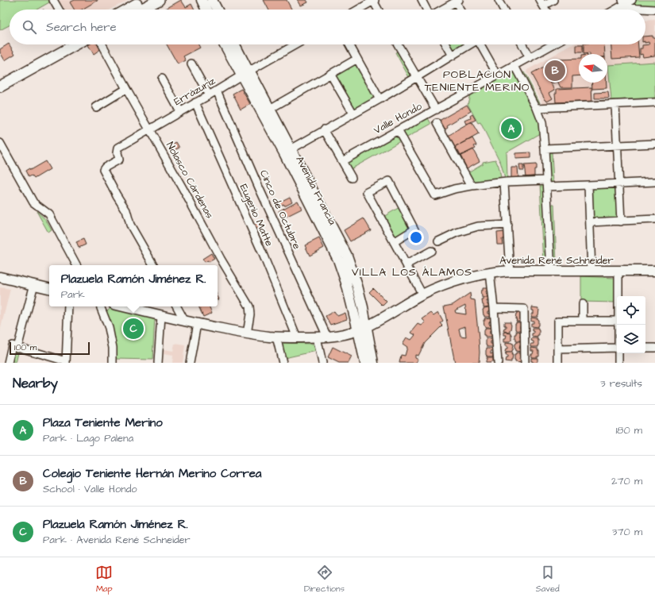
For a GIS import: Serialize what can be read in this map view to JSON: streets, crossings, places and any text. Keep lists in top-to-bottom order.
{
  "streets": {
    "main road": ["Avenida Francia", "Avenida René Schneider"],
    "street": [
      "Errázuriz",
      "Valle Hondo",
      "Nolasco Cárdenas",
      "Cinco de Octubre",
      "Eugenio Matte"
    ]
  },
  "crossings": [
    ["Errázuriz", "Nolasco Cárdenas"],
    ["Errázuriz", "Avenida Francia"],
    ["Errázuriz", "Cinco de Octubre"],
    ["Errázuriz", "Eugenio Matte"],
    ["Nolasco Cárdenas", "Avenida René Schneider"],
    ["Avenida Francia", "Avenida René Schneider"],
    ["Cinco de Octubre", "Avenida René Schneider"],
    ["Eugenio Matte", "Avenida René Schneider"]
  ],
  "districts": ["POBLACIÓN TENIENTE MERINO", "VILLA LOS ÁLAMOS"],
  "scale_bar": "100 m",
  "north": "left",
  "page": {
    "search": "Search here",
    "pins": ["B", "A", "C"],
    "popup": ["Plazuela Ramón Jiménez R.", "Park"],
    "scale": "100 m",
    "heading": ["Nearby", "3 results"],
    "list": [
      {
        "mark": "A",
        "name": "Plaza Teniente Merino",
        "note": "Park · Lago Palena",
        "value": "180 m"
      },
      {
        "mark": "B",
        "name": "Colegio Teniente Hernán Merino Correa",
        "note": "School · Valle Hondo",
        "value": "270 m"
      },
      {
        "mark": "C",
        "name": "Plazuela Ramón Jiménez R.",
        "note": "Park · Avenida René Schneider",
        "value": "370 m"
      }
    ],
    "nav": ["Map", "Directions", "Saved"]
  }
}
